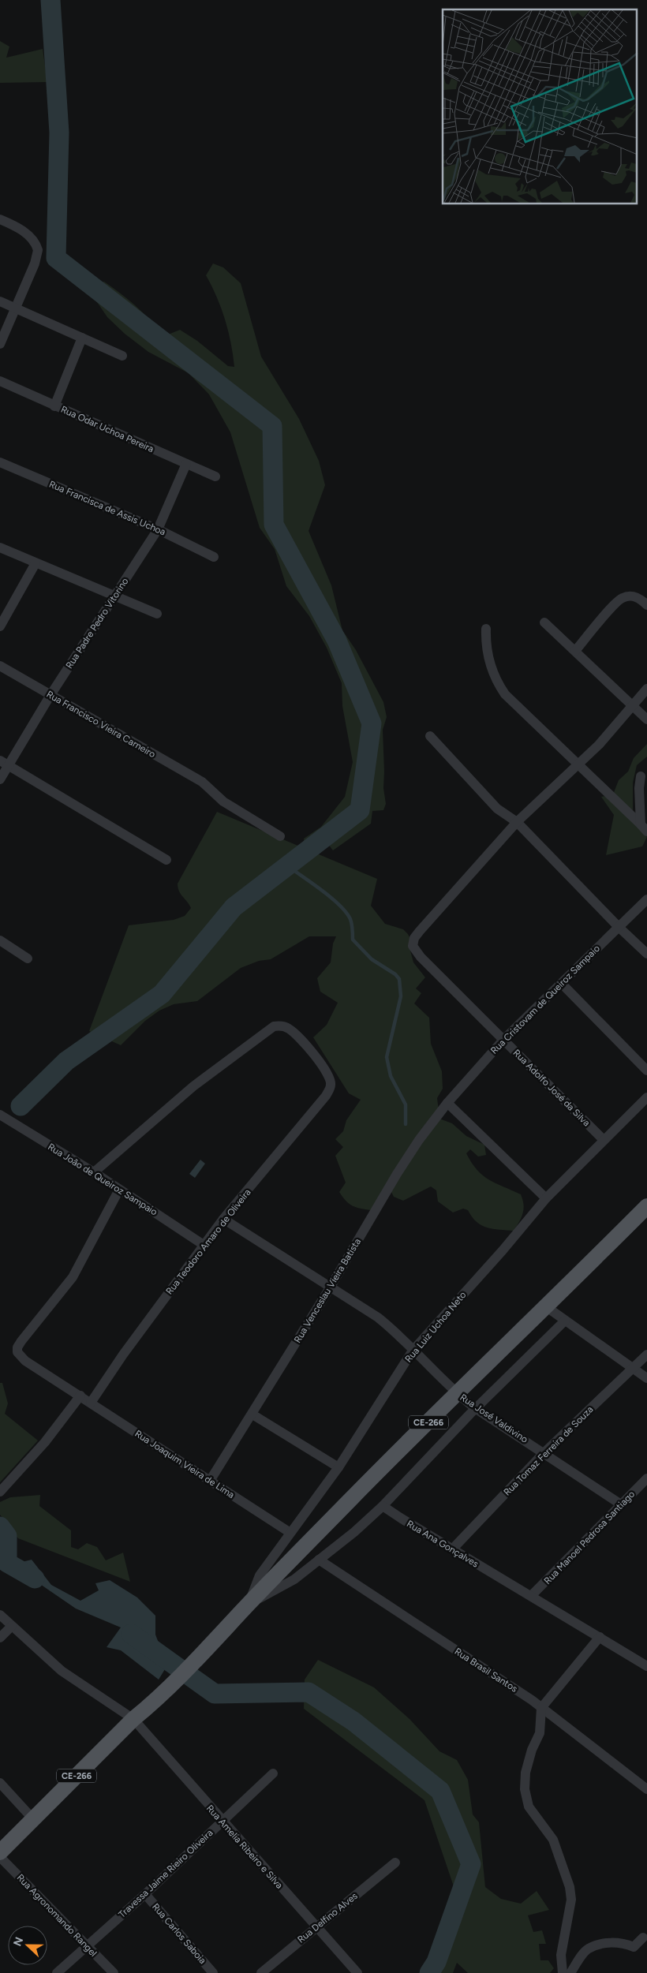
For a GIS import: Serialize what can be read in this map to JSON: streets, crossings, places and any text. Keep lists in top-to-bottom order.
{
  "streets": {
    "main road": ["CE-266"],
    "street": [
      "Rua Odar Uchoa Pereira",
      "Rua Francisca de Assis Uchoa",
      "Rua Padre Pedro Vitorino",
      "Rua Francisco Vieira Carneiro",
      "Rua Cristovam de Queiroz Sampaio",
      "Rua Adolfo José da Silva",
      "Rua João de Queiroz Sampaio",
      "Rua Teodoro Amaro de Oliveira",
      "Rua Venceslau Vieira Batista",
      "Rua Luiz Uchoa Neto",
      "Rua José Valdivino",
      "Rua Tomaz Ferreira de Souza",
      "Rua Joaquim Vieira de Lima",
      "Rua Manoel Pedrosa Santiago",
      "Rua Ana Gonçalves",
      "Rua Brasil Santos",
      "Rua Amelia Ribeiro e Silva",
      "Travessa Jaime Rieiro Oliveira",
      "Rua Agronomando Rangel",
      "Rua Delfino Alves",
      "Rua Carlos Saboia"
    ]
  },
  "crossings": [
    ["Rua Odar Uchoa Pereira", "Rua Padre Pedro Vitorino"],
    ["Rua Francisca de Assis Uchoa", "Rua Padre Pedro Vitorino"],
    ["Rua Padre Pedro Vitorino", "Rua Francisco Vieira Carneiro"],
    ["Rua Cristovam de Queiroz Sampaio", "Rua Adolfo José da Silva"],
    ["Rua Cristovam de Queiroz Sampaio", "Rua Venceslau Vieira Batista"],
    ["Rua Adolfo José da Silva", "Rua Luiz Uchoa Neto"],
    ["Rua João de Queiroz Sampaio", "Rua Teodoro Amaro de Oliveira"],
    ["Rua João de Queiroz Sampaio", "Rua Joaquim Vieira de Lima"],
    ["Rua Teodoro Amaro de Oliveira", "Rua José Valdivino"],
    ["Rua Teodoro Amaro de Oliveira", "Rua Joaquim Vieira de Lima"],
    ["Rua Venceslau Vieira Batista", "Rua José Valdivino"],
    ["Rua Venceslau Vieira Batista", "Rua Joaquim Vieira de Lima"],
    ["Rua Luiz Uchoa Neto", "Rua José Valdivino"],
    ["Rua Luiz Uchoa Neto", "CE-266"],
    ["Rua Luiz Uchoa Neto", "Rua Joaquim Vieira de Lima"],
    ["Rua José Valdivino", "CE-266"],
    ["Rua José Valdivino", "Rua Tomaz Ferreira de Souza"],
    ["Rua José Valdivino", "Rua Manoel Pedrosa Santiago"],
    ["CE-266", "Rua Amelia Ribeiro e Silva"],
    ["Rua Tomaz Ferreira de Souza", "Rua Ana Gonçalves"],
    ["Rua Manoel Pedrosa Santiago", "Rua Ana Gonçalves"],
    ["Rua Amelia Ribeiro e Silva", "Travessa Jaime Rieiro Oliveira"],
    ["Rua Amelia Ribeiro e Silva", "Rua Delfino Alves"],
    ["Travessa Jaime Rieiro Oliveira", "Rua Agronomando Rangel"],
    ["Travessa Jaime Rieiro Oliveira", "Rua Carlos Saboia"]
  ],
  "north": "left"
}
